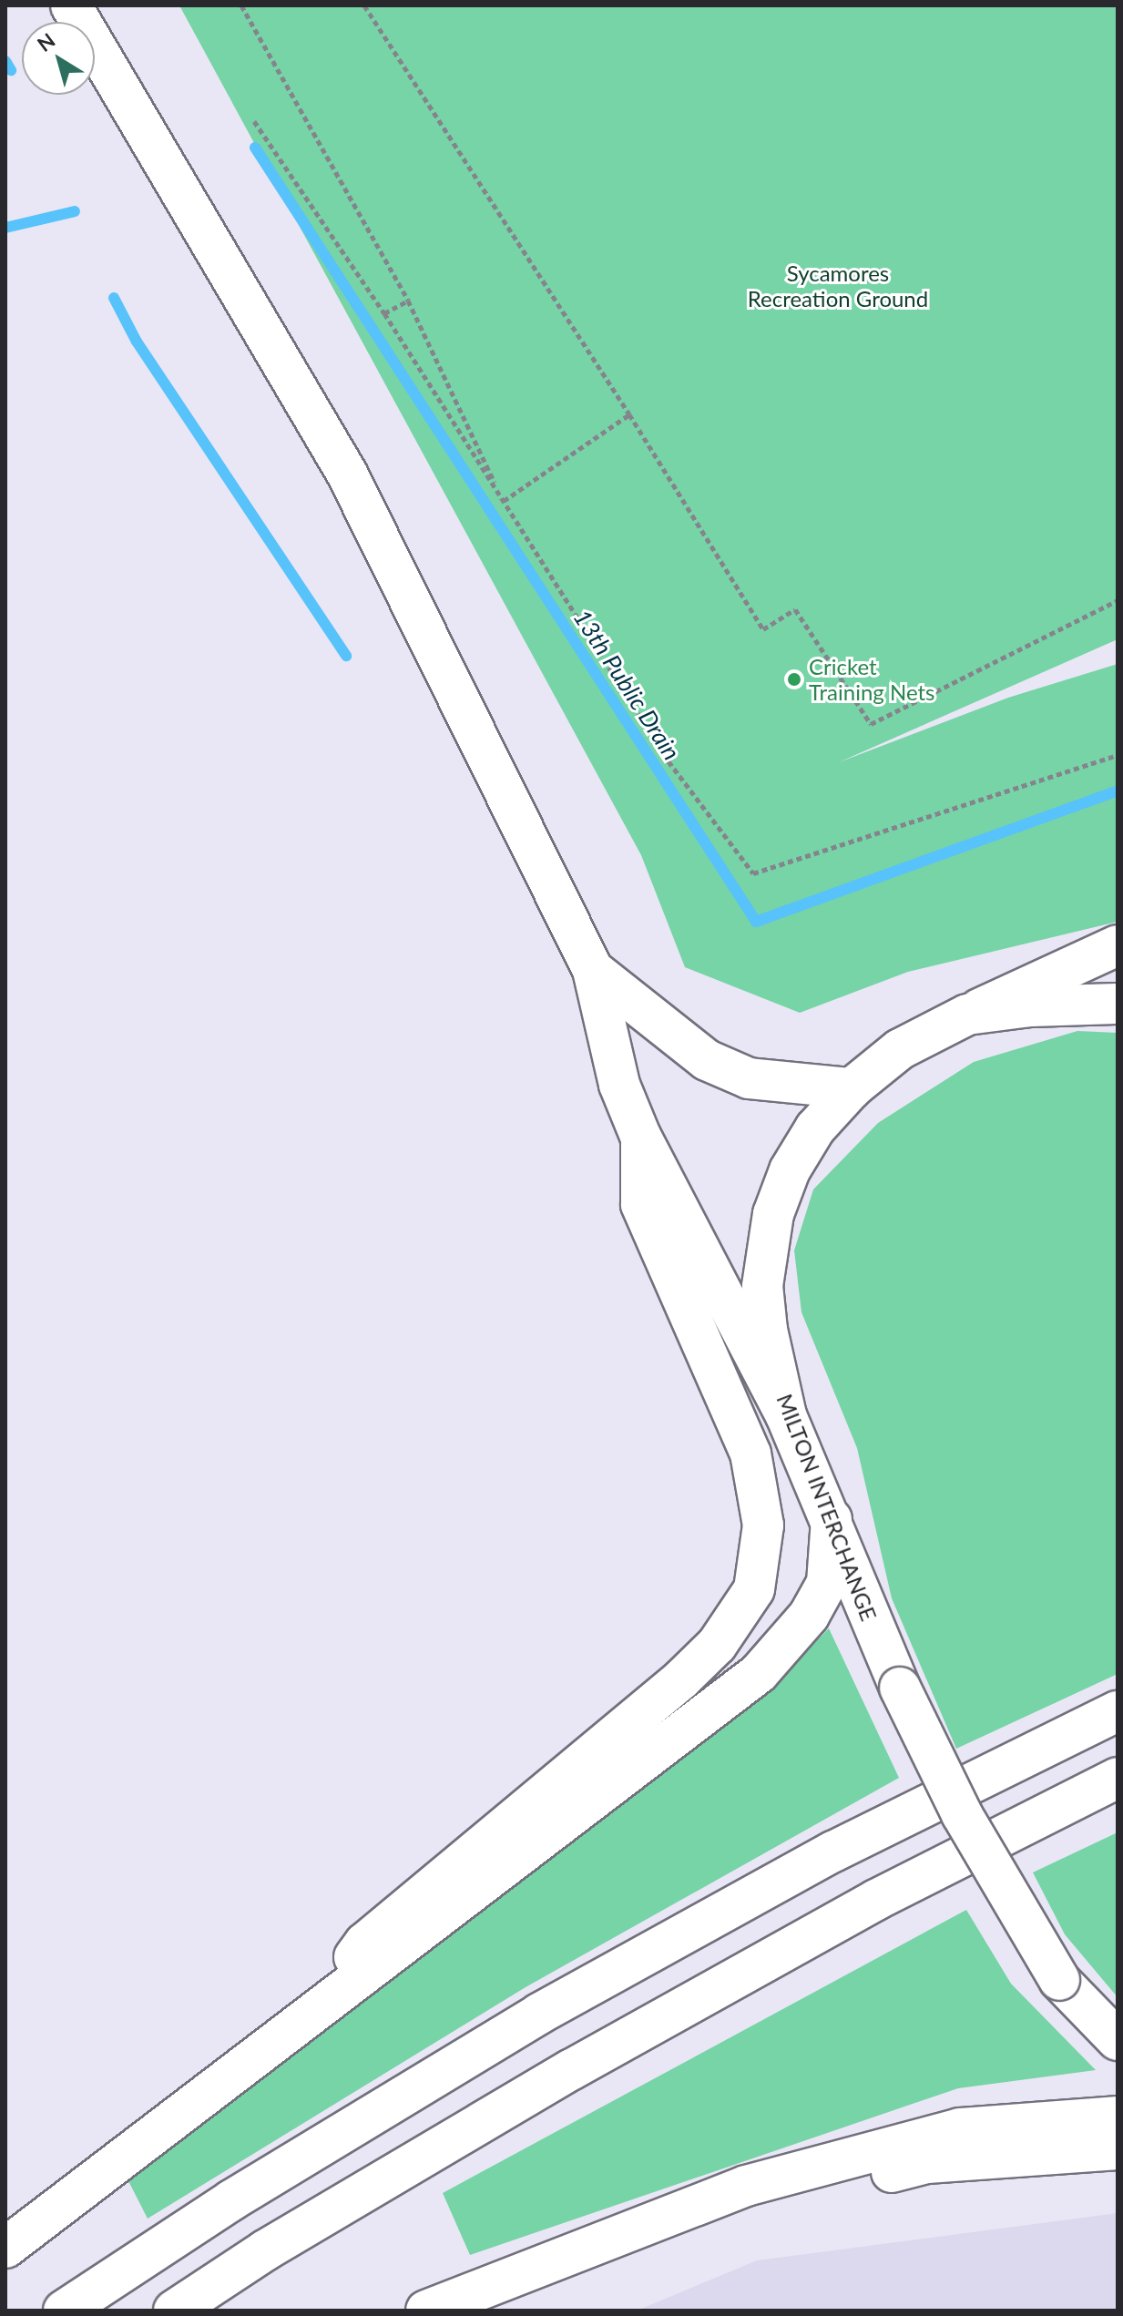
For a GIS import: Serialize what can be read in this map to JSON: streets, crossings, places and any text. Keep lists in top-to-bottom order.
{
  "streets": {
    "main road": ["MILTON INTERCHANGE"]
  },
  "water": ["13th Public Drain"],
  "parks": ["Sycamores Recreation Ground"],
  "places": ["Cricket Training Nets"],
  "north": "top left"
}
